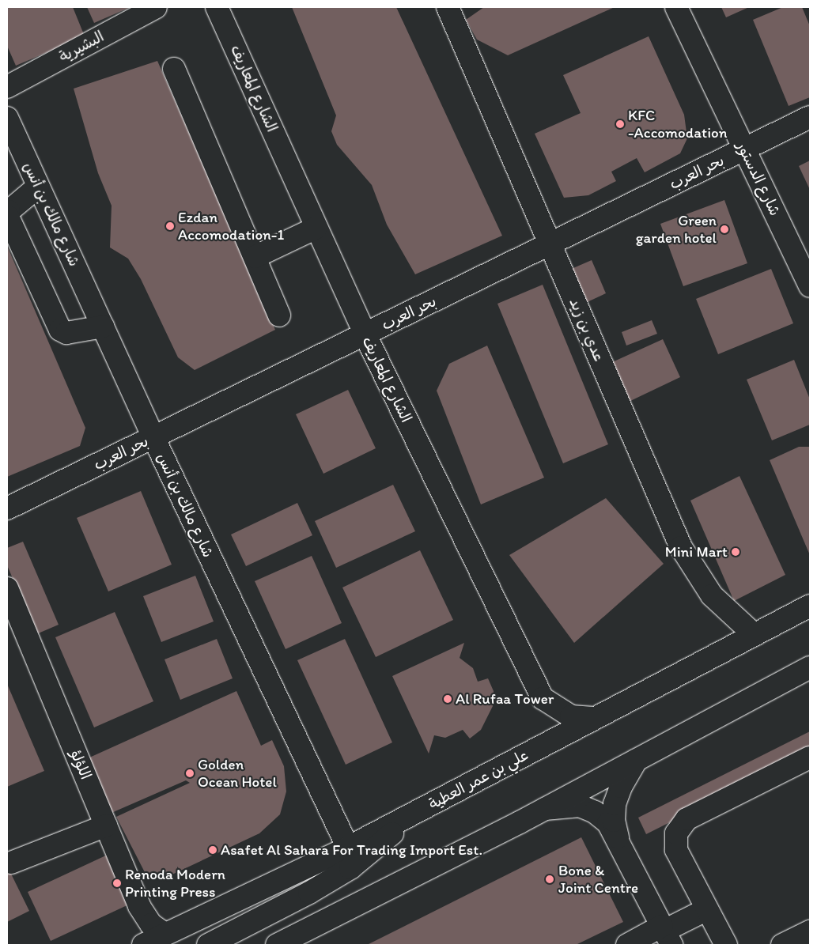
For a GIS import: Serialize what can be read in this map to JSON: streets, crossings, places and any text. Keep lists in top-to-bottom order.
{
  "streets": {
    "street": [
      "البشيرية",
      "الشارع المعاريف",
      "بحر العرب",
      "شارع الدستور",
      "شارع مالك بن أنس",
      "عدي بن زيد",
      "اللؤلؤ",
      "علي بن عمر العطية"
    ]
  },
  "crossings": [
    ["الشارع المعاريف", "بحر العرب"],
    ["الشارع المعاريف", "علي بن عمر العطية"],
    ["بحر العرب", "شارع الدستور"],
    ["بحر العرب", "شارع مالك بن أنس"],
    ["بحر العرب", "عدي بن زيد"],
    ["شارع مالك بن أنس", "علي بن عمر العطية"],
    ["عدي بن زيد", "علي بن عمر العطية"],
    ["اللؤلؤ", "علي بن عمر العطية"]
  ],
  "places": [
    "KFC -Accomodation",
    "Ezdan Accomodation-1",
    "Green garden hotel",
    "Mini Mart",
    "Al Rufaa Tower",
    "Golden Ocean Hotel",
    "Asafet Al Sahara For Trading Import Est.",
    "Bone & Joint Centre",
    "Renoda Modern Printing Press"
  ]
}
